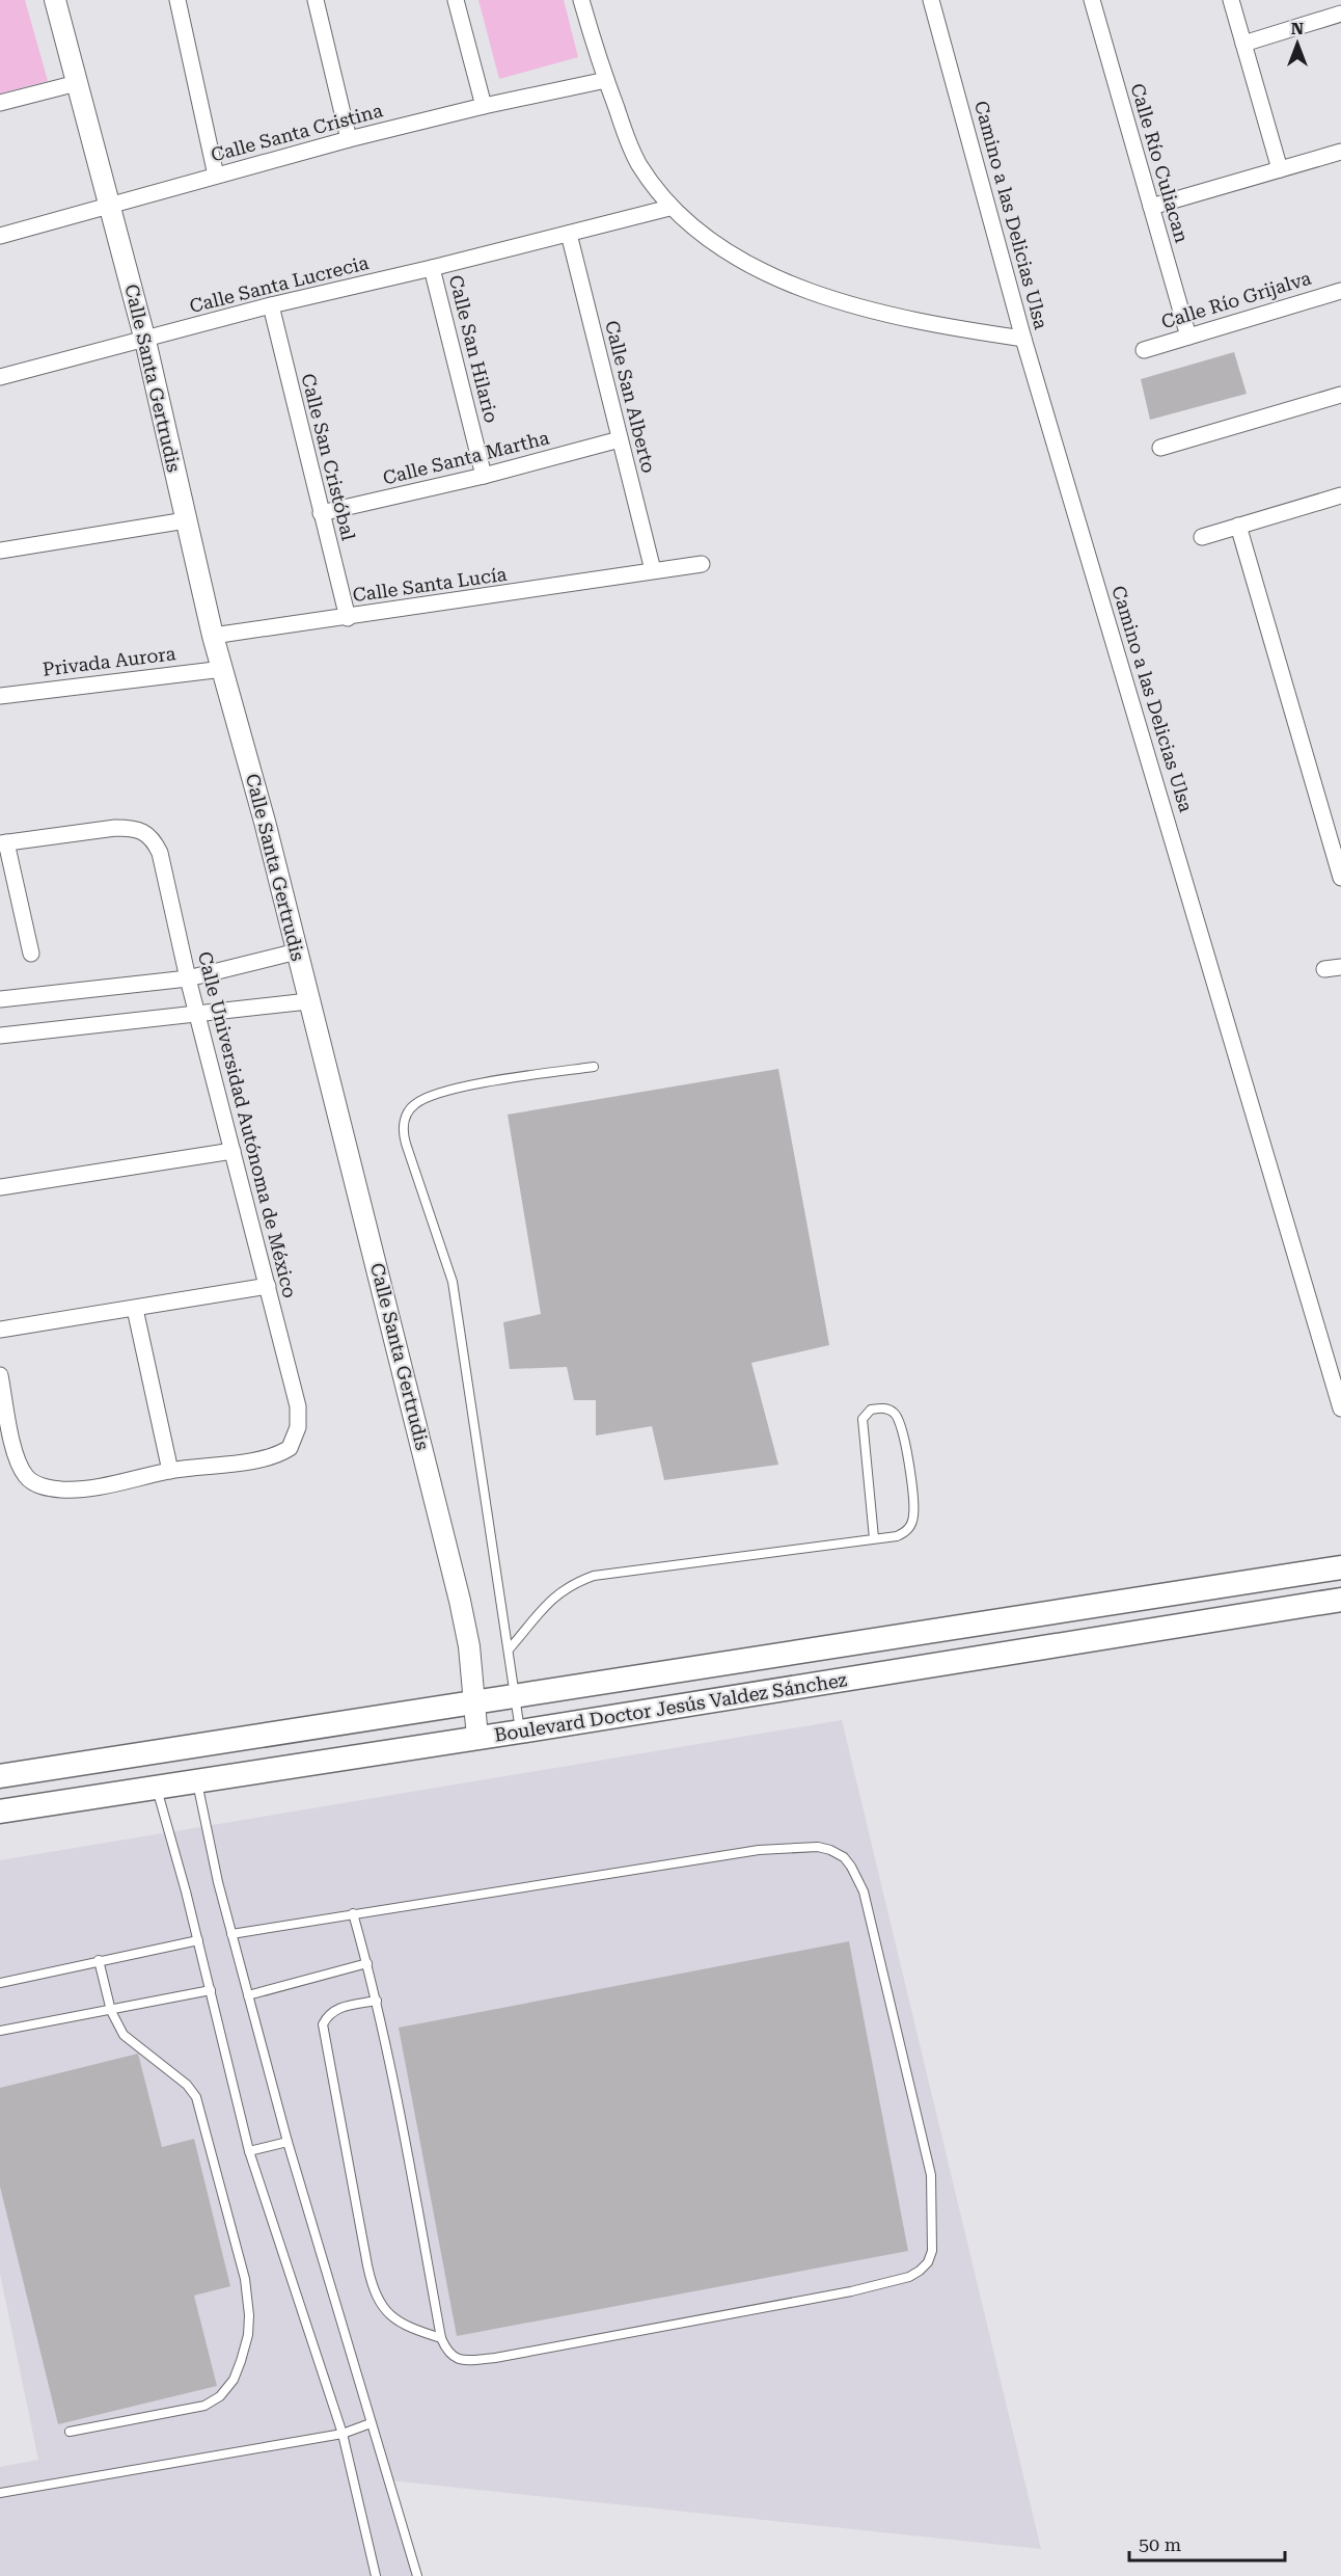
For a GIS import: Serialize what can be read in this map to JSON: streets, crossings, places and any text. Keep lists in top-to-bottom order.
{
  "streets": {
    "main road": ["Boulevard Doctor Jesús Valdez Sánchez"],
    "street": [
      "Calle Santa Cristina",
      "Calle Río Culiacan",
      "Camino a las Delicias Ulsa",
      "Calle Santa Lucrecia",
      "Calle Río Grijalva",
      "Calle San Hilario",
      "Calle Santa Gertrudis",
      "Calle San Alberto",
      "Calle San Cristóbal",
      "Calle Santa Martha",
      "Calle Santa Lucía",
      "Privada Aurora",
      "Calle Universidad Autónoma de México"
    ]
  },
  "crossings": [
    ["Calle Santa Cristina", "Calle Santa Gertrudis"],
    ["Calle Río Culiacan", "Calle Río Grijalva"],
    ["Calle Santa Lucrecia", "Calle San Hilario"],
    ["Calle Santa Lucrecia", "Calle Santa Gertrudis"],
    ["Calle Santa Lucrecia", "Calle San Alberto"],
    ["Calle Santa Lucrecia", "Calle San Cristóbal"],
    ["Calle San Hilario", "Calle Santa Martha"],
    ["Calle Santa Gertrudis", "Calle Santa Lucía"],
    ["Calle Santa Gertrudis", "Privada Aurora"],
    ["Calle Santa Gertrudis", "Boulevard Doctor Jesús Valdez Sánchez"],
    ["Calle San Alberto", "Calle Santa Martha"],
    ["Calle San Alberto", "Calle Santa Lucía"],
    ["Calle San Cristóbal", "Calle Santa Martha"],
    ["Calle San Cristóbal", "Calle Santa Lucía"]
  ],
  "scale_bar": "50 m",
  "north": "top"
}
